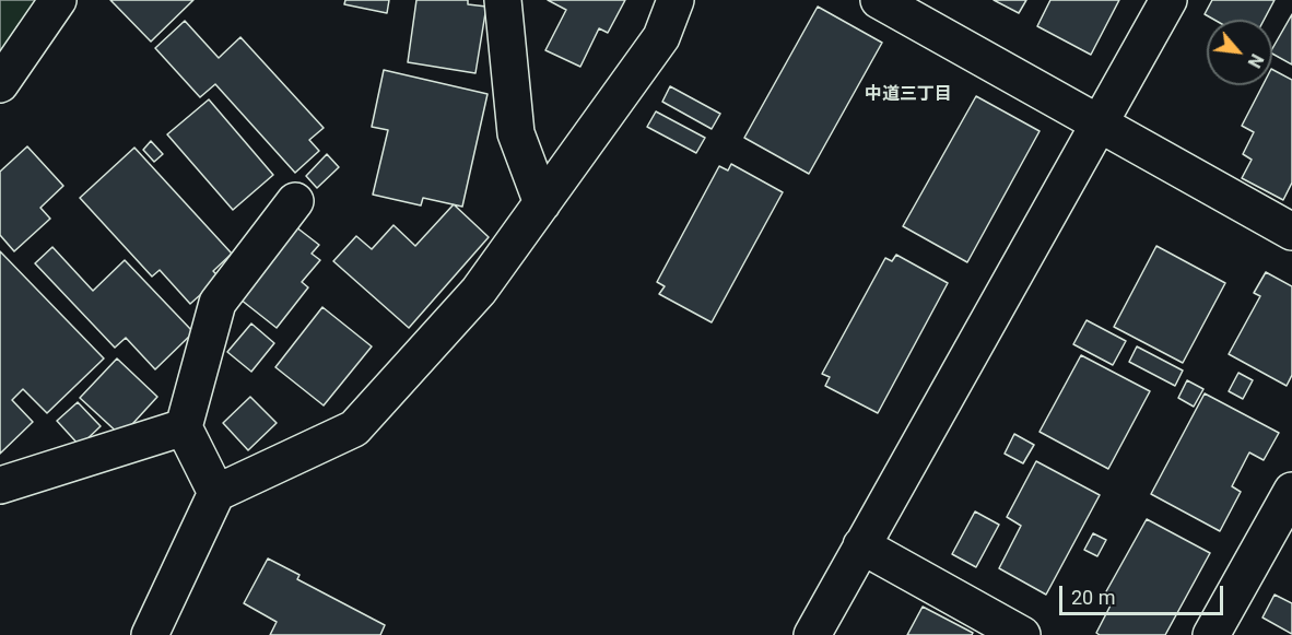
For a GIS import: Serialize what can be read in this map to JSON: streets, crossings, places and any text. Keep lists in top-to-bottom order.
{
  "districts": ["中道三丁目"],
  "scale_bar": "20 m",
  "north": "bottom right"
}
